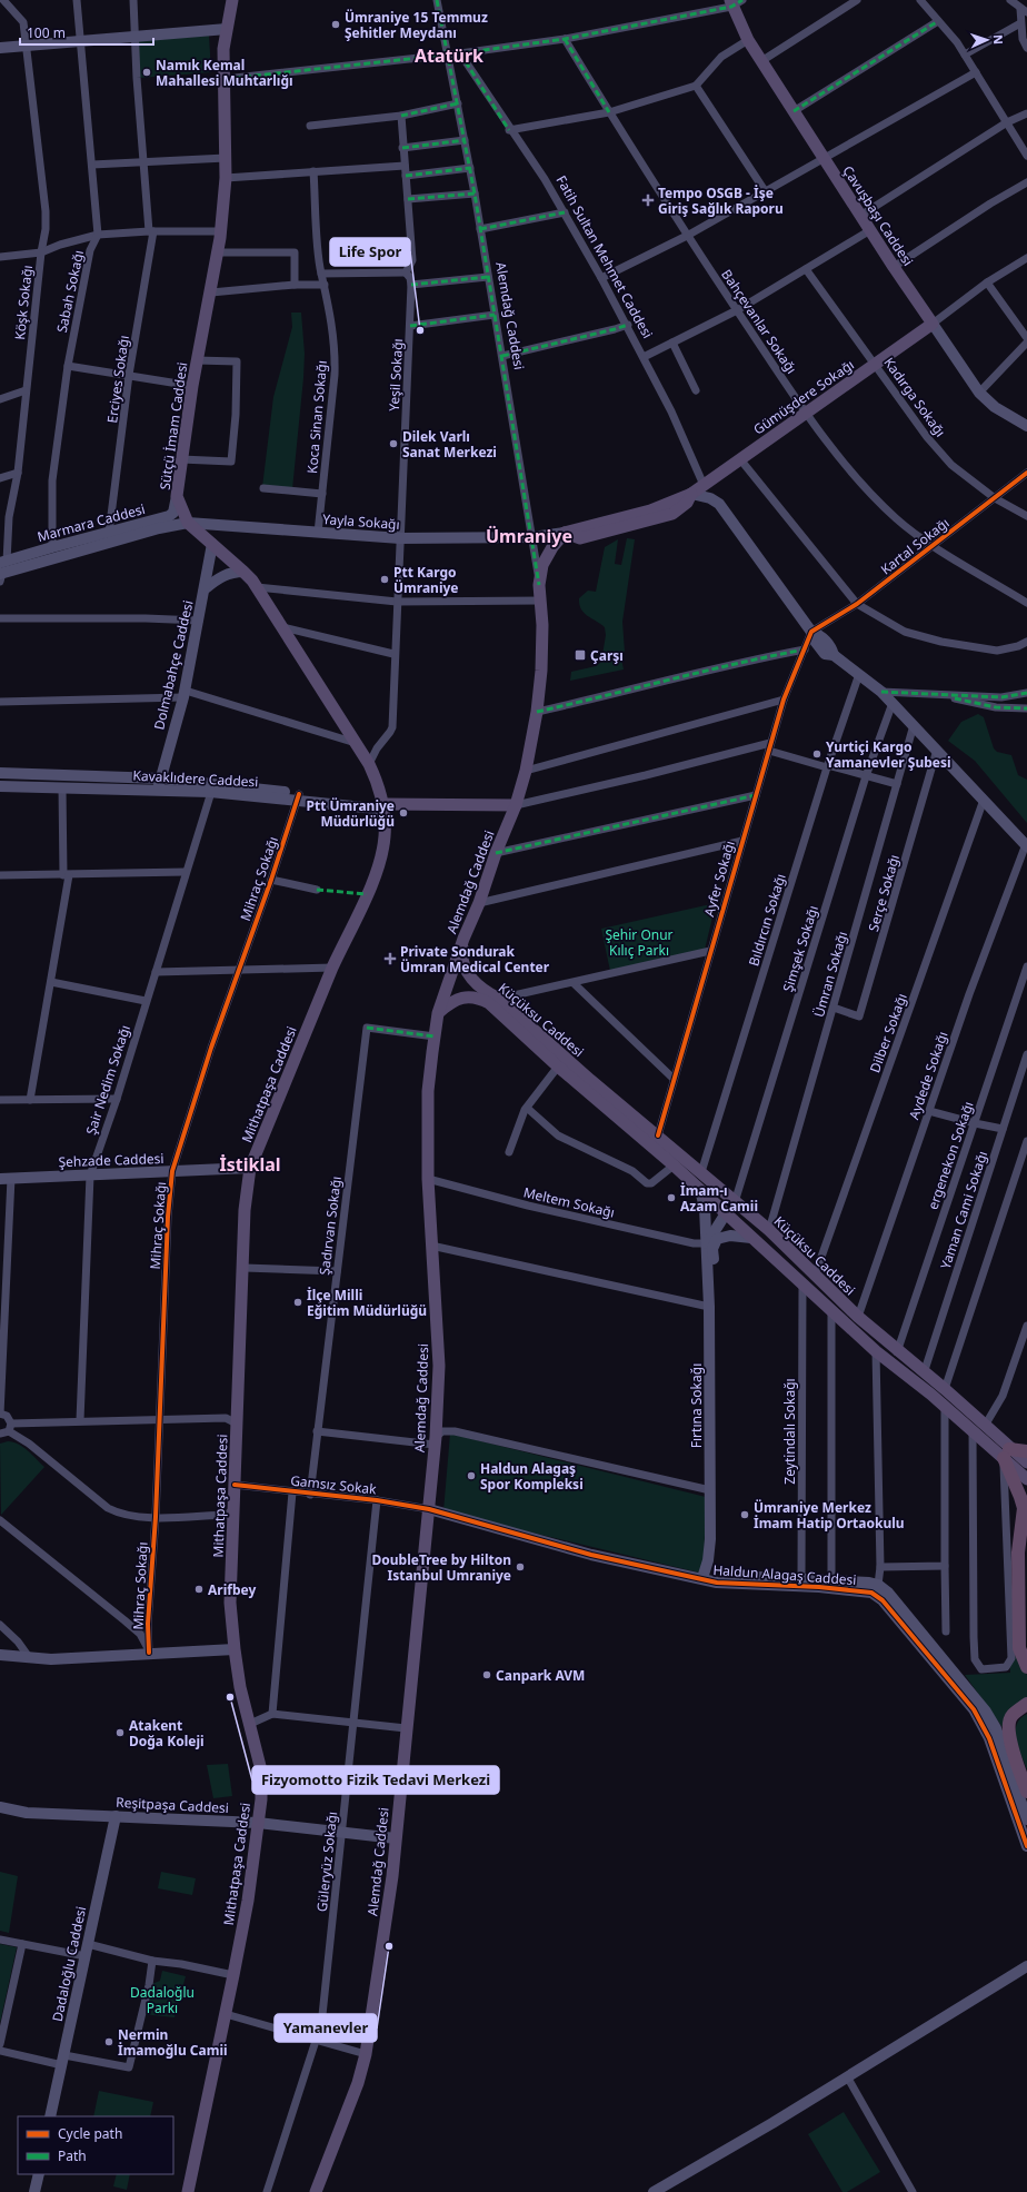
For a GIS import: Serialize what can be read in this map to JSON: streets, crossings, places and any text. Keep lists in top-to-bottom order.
{
  "streets": {
    "main road": [
      "Çavuşbaşı Caddesi",
      "Alemdağ Caddesi",
      "Gümüşdere Sokağı",
      "Sütçü İmam Caddesi",
      "Küçüksu Caddesi",
      "Mithatpaşa Caddesi"
    ],
    "street": [
      "Fatih Sultan Mehmet Caddesi",
      "Sabah Sokağı",
      "Köşk Sokağı",
      "Bahçevanlar Sokağı",
      "Yeşil Sokağı",
      "Erciyes Sokağı",
      "Kadırga Sokağı",
      "Koca Sinan Sokağı",
      "Yayla Sokağı",
      "Marmara Caddesi",
      "Kartal Sokağı",
      "Dolmabahçe Caddesi",
      "Kavaklıdere Caddesi",
      "Mihraç Sokağı",
      "Ayfer Sokağı",
      "Serçe Sokağı",
      "Bıldırcın Sokağı",
      "Şimşek Sokağı",
      "Ümran Sokağı",
      "Dilber Sokağı",
      "Aydede Sokağı",
      "Şair Nedim Sokağı",
      "ergenekon Sokağı",
      "Şehzade Caddesi",
      "Meltem Sokağı",
      "Yaman Cami Sokağı",
      "Şadırvan Sokağı",
      "Fırtına Sokağı",
      "Zeytindalı Sokağı",
      "Gamsız Sokak",
      "Haldun Alagaş Caddesi",
      "Reşitpaşa Caddesi",
      "Güleryüz Sokağı",
      "Dadaloğlu Caddesi"
    ]
  },
  "crossings": [
    ["Çavuşbaşı Caddesi", "Gümüşdere Sokağı"],
    ["Fatih Sultan Mehmet Caddesi", "Gümüşdere Sokağı"],
    ["Sabah Sokağı", "Marmara Caddesi"],
    ["Köşk Sokağı", "Marmara Caddesi"],
    ["Alemdağ Caddesi", "Gümüşdere Sokağı"],
    ["Alemdağ Caddesi", "Yayla Sokağı"],
    ["Alemdağ Caddesi", "Küçüksu Caddesi"],
    ["Alemdağ Caddesi", "Meltem Sokağı"],
    ["Alemdağ Caddesi", "Şadırvan Sokağı"],
    ["Alemdağ Caddesi", "Gamsız Sokak"],
    ["Alemdağ Caddesi", "Haldun Alagaş Caddesi"],
    ["Alemdağ Caddesi", "Reşitpaşa Caddesi"],
    ["Bahçevanlar Sokağı", "Gümüşdere Sokağı"],
    ["Bahçevanlar Sokağı", "Kartal Sokağı"],
    ["Yeşil Sokağı", "Sütçü İmam Caddesi"],
    ["Yeşil Sokağı", "Yayla Sokağı"],
    ["Erciyes Sokağı", "Marmara Caddesi"],
    ["Gümüşdere Sokağı", "Kadırga Sokağı"],
    ["Gümüşdere Sokağı", "Yayla Sokağı"],
    ["Kadırga Sokağı", "Kartal Sokağı"],
    ["Koca Sinan Sokağı", "Yayla Sokağı"],
    ["Sütçü İmam Caddesi", "Yayla Sokağı"],
    ["Sütçü İmam Caddesi", "Marmara Caddesi"],
    ["Sütçü İmam Caddesi", "Dolmabahçe Caddesi"],
    ["Sütçü İmam Caddesi", "Kavaklıdere Caddesi"],
    ["Sütçü İmam Caddesi", "Mithatpaşa Caddesi"],
    ["Yayla Sokağı", "Marmara Caddesi"],
    ["Kartal Sokağı", "Ayfer Sokağı"],
    ["Dolmabahçe Caddesi", "Kavaklıdere Caddesi"],
    ["Kavaklıdere Caddesi", "Mihraç Sokağı"],
    ["Kavaklıdere Caddesi", "Şair Nedim Sokağı"],
    ["Kavaklıdere Caddesi", "Mithatpaşa Caddesi"],
    ["Mihraç Sokağı", "Şehzade Caddesi"],
    ["Ayfer Sokağı", "Küçüksu Caddesi"],
    ["Serçe Sokağı", "Ümran Sokağı"],
    ["Bıldırcın Sokağı", "Küçüksu Caddesi"],
    ["Şimşek Sokağı", "Küçüksu Caddesi"],
    ["Ümran Sokağı", "Küçüksu Caddesi"],
    ["Küçüksu Caddesi", "Dilber Sokağı"],
    ["Küçüksu Caddesi", "Aydede Sokağı"],
    ["Küçüksu Caddesi", "ergenekon Sokağı"],
    ["Küçüksu Caddesi", "Yaman Cami Sokağı"],
    ["Küçüksu Caddesi", "Fırtına Sokağı"],
    ["Küçüksu Caddesi", "Zeytindalı Sokağı"],
    ["Şair Nedim Sokağı", "Şehzade Caddesi"],
    ["Mithatpaşa Caddesi", "Şehzade Caddesi"],
    ["Mithatpaşa Caddesi", "Gamsız Sokak"],
    ["Mithatpaşa Caddesi", "Reşitpaşa Caddesi"],
    ["Meltem Sokağı", "Fırtına Sokağı"],
    ["Şadırvan Sokağı", "Gamsız Sokak"],
    ["Fırtına Sokağı", "Haldun Alagaş Caddesi"],
    ["Zeytindalı Sokağı", "Haldun Alagaş Caddesi"],
    ["Gamsız Sokak", "Haldun Alagaş Caddesi"],
    ["Gamsız Sokak", "Güleryüz Sokağı"],
    ["Reşitpaşa Caddesi", "Güleryüz Sokağı"],
    ["Reşitpaşa Caddesi", "Dadaloğlu Caddesi"]
  ],
  "districts": ["Atatürk", "Ümraniye", "İstiklal"],
  "parks": ["Şehir Onur Kılıç Parkı", "Dadaloğlu Parkı"],
  "places": {
    "other": [
      "Ümraniye 15 Temmuz Şehitler Meydanı",
      "Namık Kemal Mahallesi Muhtarlığı",
      "Life Spor",
      "Dilek Varlı Sanat Merkezi",
      "Ptt Kargo Ümraniye",
      "Yurtiçi Kargo Yamanevler Şubesi",
      "Ptt Ümraniye Müdürlüğü",
      "İmam-ı Azam Camii",
      "İlçe Milli Eğitim Müdürlüğü",
      "Haldun Alagaş Spor Kompleksi",
      "Ümraniye Merkez İmam Hatip Ortaokulu",
      "DoubleTree by Hilton Istanbul Umraniye",
      "Arifbey",
      "Canpark AVM",
      "Fizyomotto Fizik Tedavi Merkezi",
      "Atakent Doğa Koleji",
      "Yamanevler",
      "Nermin İmamoğlu Camii"
    ],
    "health": ["Tempo OSGB - İşe Giriş Sağlık Raporu", "Private Sondurak Ümran Medical Center"],
    "transit": ["Çarşı"]
  },
  "legend": ["Cycle path", "Path"],
  "scale_bar": "100 m",
  "north": "right"
}
